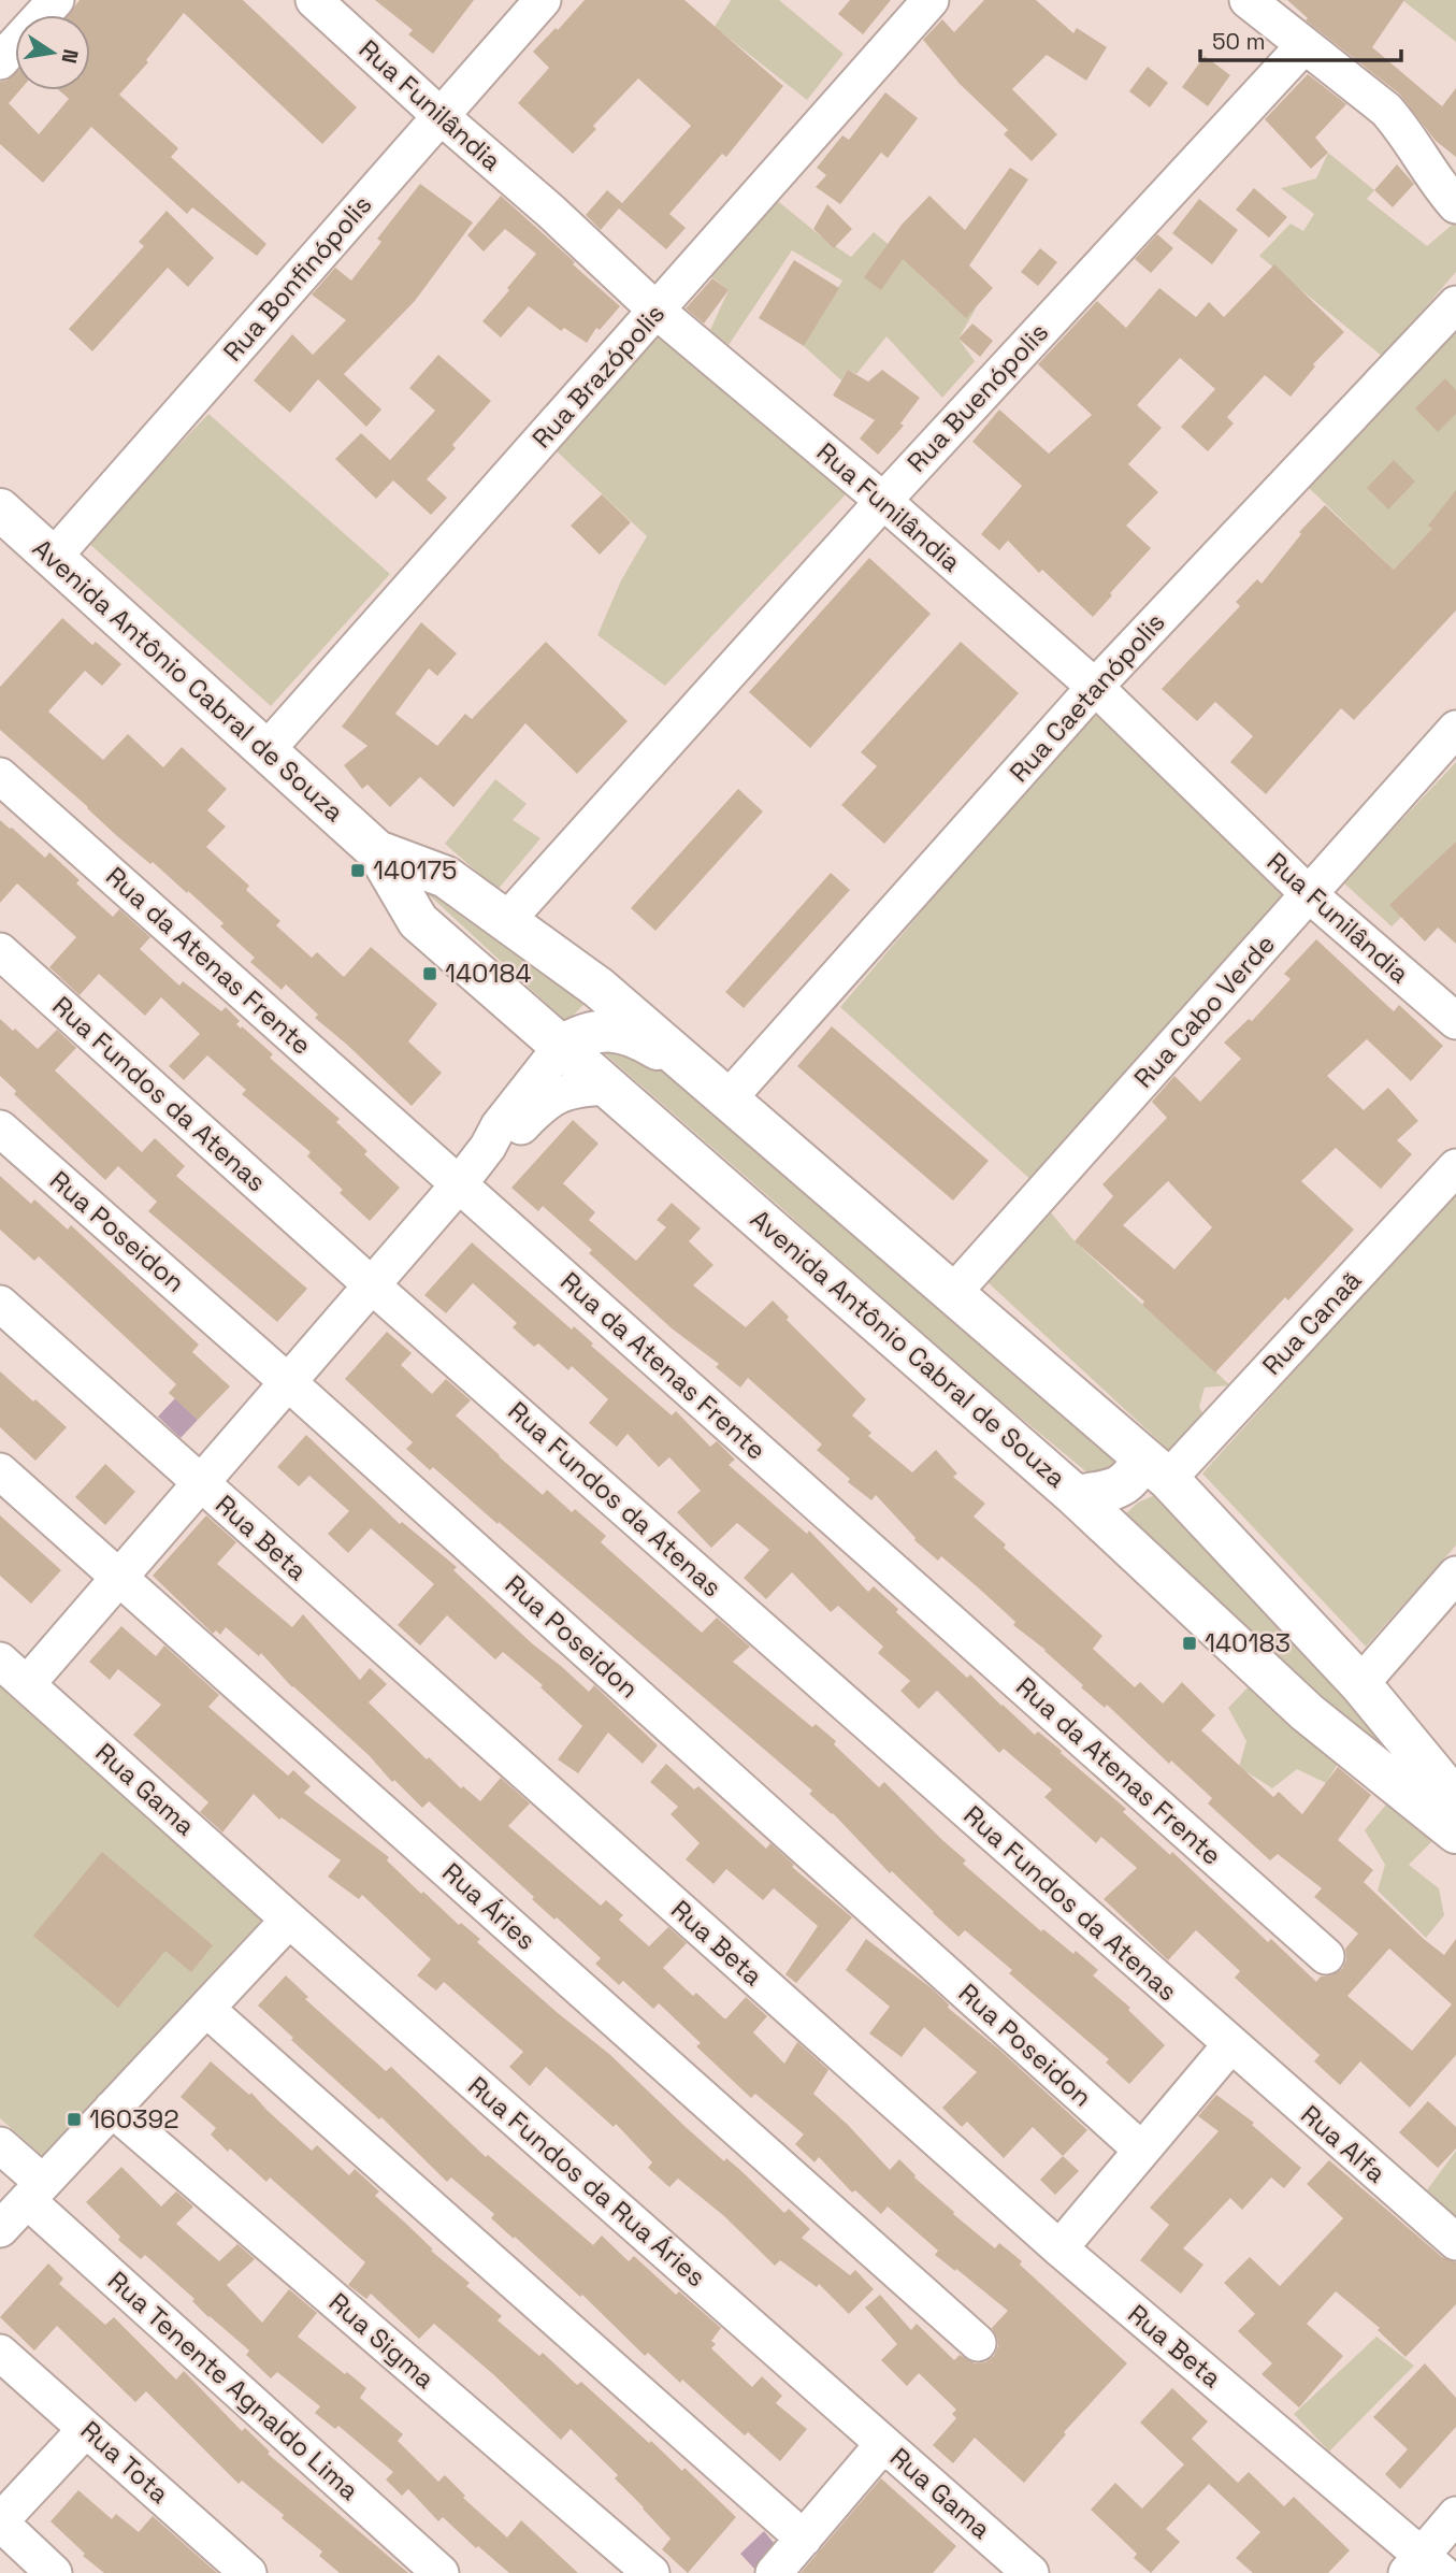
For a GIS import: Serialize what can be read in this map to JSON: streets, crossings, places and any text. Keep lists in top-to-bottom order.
{
  "streets": {
    "main road": ["Avenida Antônio Cabral de Souza"],
    "street": [
      "Rua Funilândia",
      "Rua Bonfinópolis",
      "Rua Brazópolis",
      "Rua Buenópolis",
      "Rua Caetanópolis",
      "Rua da Atenas Frente",
      "Rua Cabo Verde",
      "Rua Fundos da Atenas",
      "Rua Poseidon",
      "Rua Canaã",
      "Rua Beta",
      "Rua Gama",
      "Rua Áries",
      "Rua Alfa",
      "Rua Fundos da Rua Áries",
      "Rua Sigma",
      "Rua Tenente Agnaldo Lima",
      "Rua Tota"
    ]
  },
  "crossings": [
    ["Rua Funilândia", "Rua Bonfinópolis"],
    ["Rua Funilândia", "Rua Brazópolis"],
    ["Rua Funilândia", "Rua Buenópolis"],
    ["Rua Funilândia", "Rua Caetanópolis"],
    ["Rua Funilândia", "Rua Cabo Verde"],
    ["Rua Bonfinópolis", "Avenida Antônio Cabral de Souza"],
    ["Rua Brazópolis", "Avenida Antônio Cabral de Souza"],
    ["Rua Buenópolis", "Avenida Antônio Cabral de Souza"],
    ["Avenida Antônio Cabral de Souza", "Rua Caetanópolis"],
    ["Avenida Antônio Cabral de Souza", "Rua Cabo Verde"],
    ["Avenida Antônio Cabral de Souza", "Rua Canaã"],
    ["Rua Fundos da Atenas", "Rua Alfa"],
    ["Rua Gama", "Rua Fundos da Rua Áries"]
  ],
  "places": {
    "transit": [
      "140175",
      "140184",
      "140183",
      "160392"
    ]
  },
  "scale_bar": "50 m",
  "north": "right"
}
